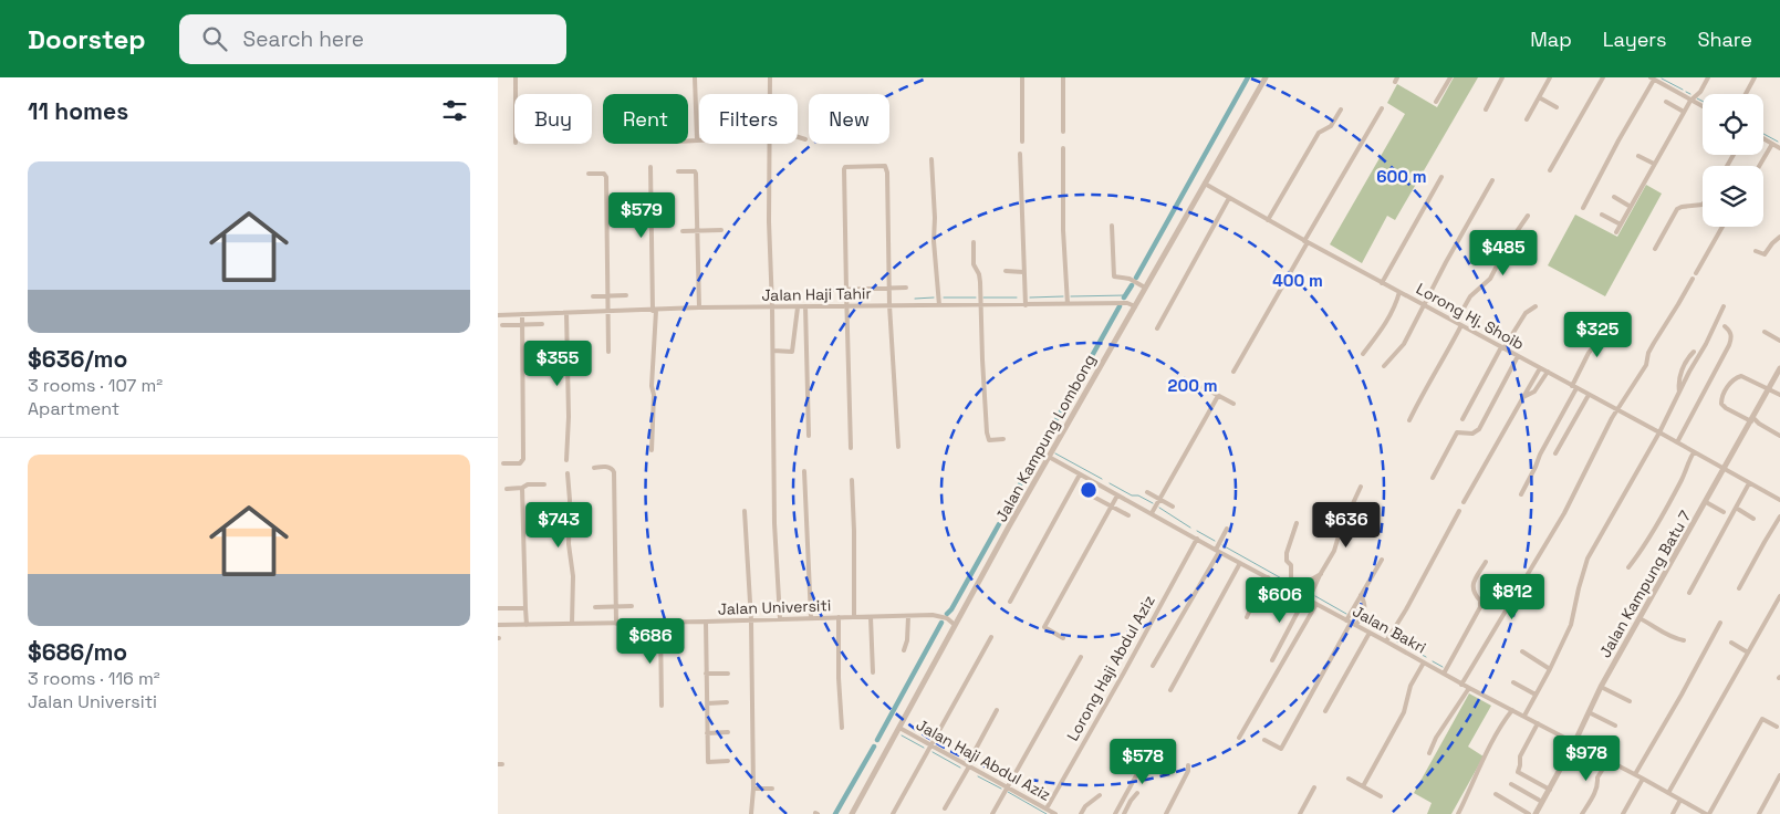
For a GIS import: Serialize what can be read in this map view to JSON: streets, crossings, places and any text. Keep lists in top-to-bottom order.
{
  "streets": {
    "street": [
      "Jalan Haji Tahir",
      "Lorong Hj. Shoib",
      "Jalan Kampung Lombong",
      "Jalan Kampung Batu 7",
      "Jalan Universiti",
      "Jalan Bakri",
      "Lorong Haji Abdul Aziz",
      "Jalan Haji Abdul Aziz"
    ]
  },
  "crossings": [
    ["Jalan Haji Tahir", "Jalan Kampung Lombong"],
    ["Lorong Hj. Shoib", "Jalan Kampung Lombong"],
    ["Lorong Hj. Shoib", "Jalan Kampung Batu 7"],
    ["Jalan Kampung Lombong", "Jalan Universiti"],
    ["Jalan Kampung Lombong", "Jalan Bakri"],
    ["Jalan Kampung Lombong", "Jalan Haji Abdul Aziz"],
    ["Jalan Kampung Batu 7", "Jalan Bakri"],
    ["Jalan Bakri", "Lorong Haji Abdul Aziz"],
    ["Lorong Haji Abdul Aziz", "Jalan Haji Abdul Aziz"]
  ],
  "page": {
    "header": "Doorstep",
    "search": "Search here",
    "nav": ["Map", "Layers", "Share"],
    "heading": "11 homes",
    "chip": [
      "Buy",
      "Rent",
      "Filters",
      "New"
    ],
    "list": [
      {
        "name": "$636/mo",
        "note": "3 rooms · 107 m² · Apartment"
      },
      {
        "name": "$686/mo",
        "note": "3 rooms · 116 m² · Jalan Universiti"
      }
    ],
    "price": [
      "$579",
      "$485",
      "$325",
      "$355",
      "$743",
      "$636",
      "$812",
      "$606",
      "$686",
      "$978",
      "$578"
    ]
  },
  "rings": ["600 m", "400 m", "200 m"]
}
